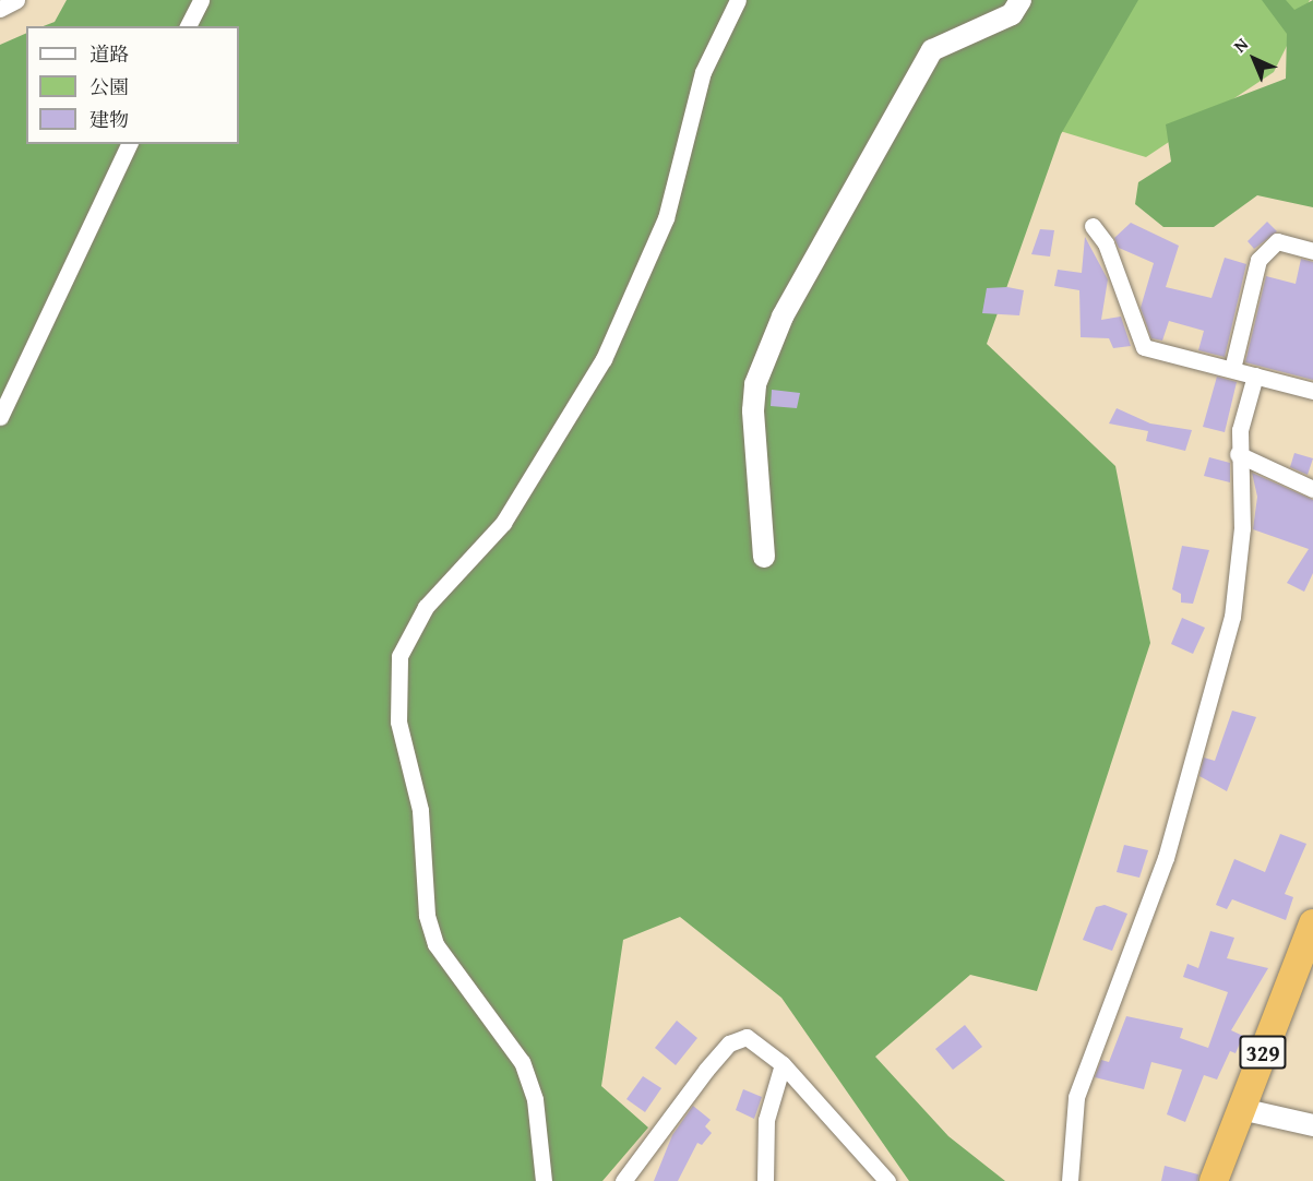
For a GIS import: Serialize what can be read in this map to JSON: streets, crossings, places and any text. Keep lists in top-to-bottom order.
{
  "streets": {
    "highway": ["329"]
  },
  "legend": ["道路", "公園", "建物"],
  "north": "top left"
}
